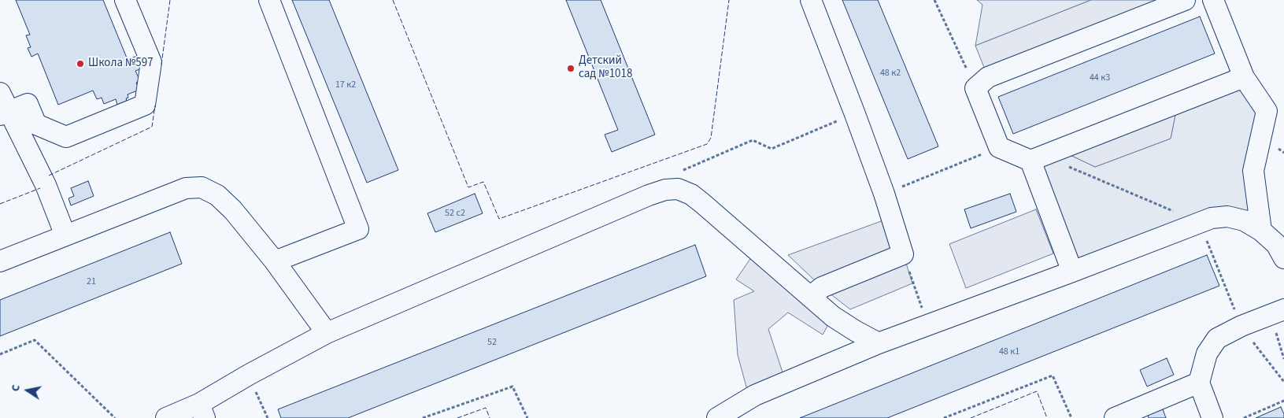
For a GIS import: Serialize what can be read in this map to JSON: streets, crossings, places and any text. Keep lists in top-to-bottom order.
{
  "places": ["Школа №597", "Детский сад №1018"],
  "house_numbers": [
    "48 к2",
    "44 к3",
    "17 к2",
    "52 с2",
    "21",
    "52",
    "48 к1"
  ],
  "north": "left"
}
